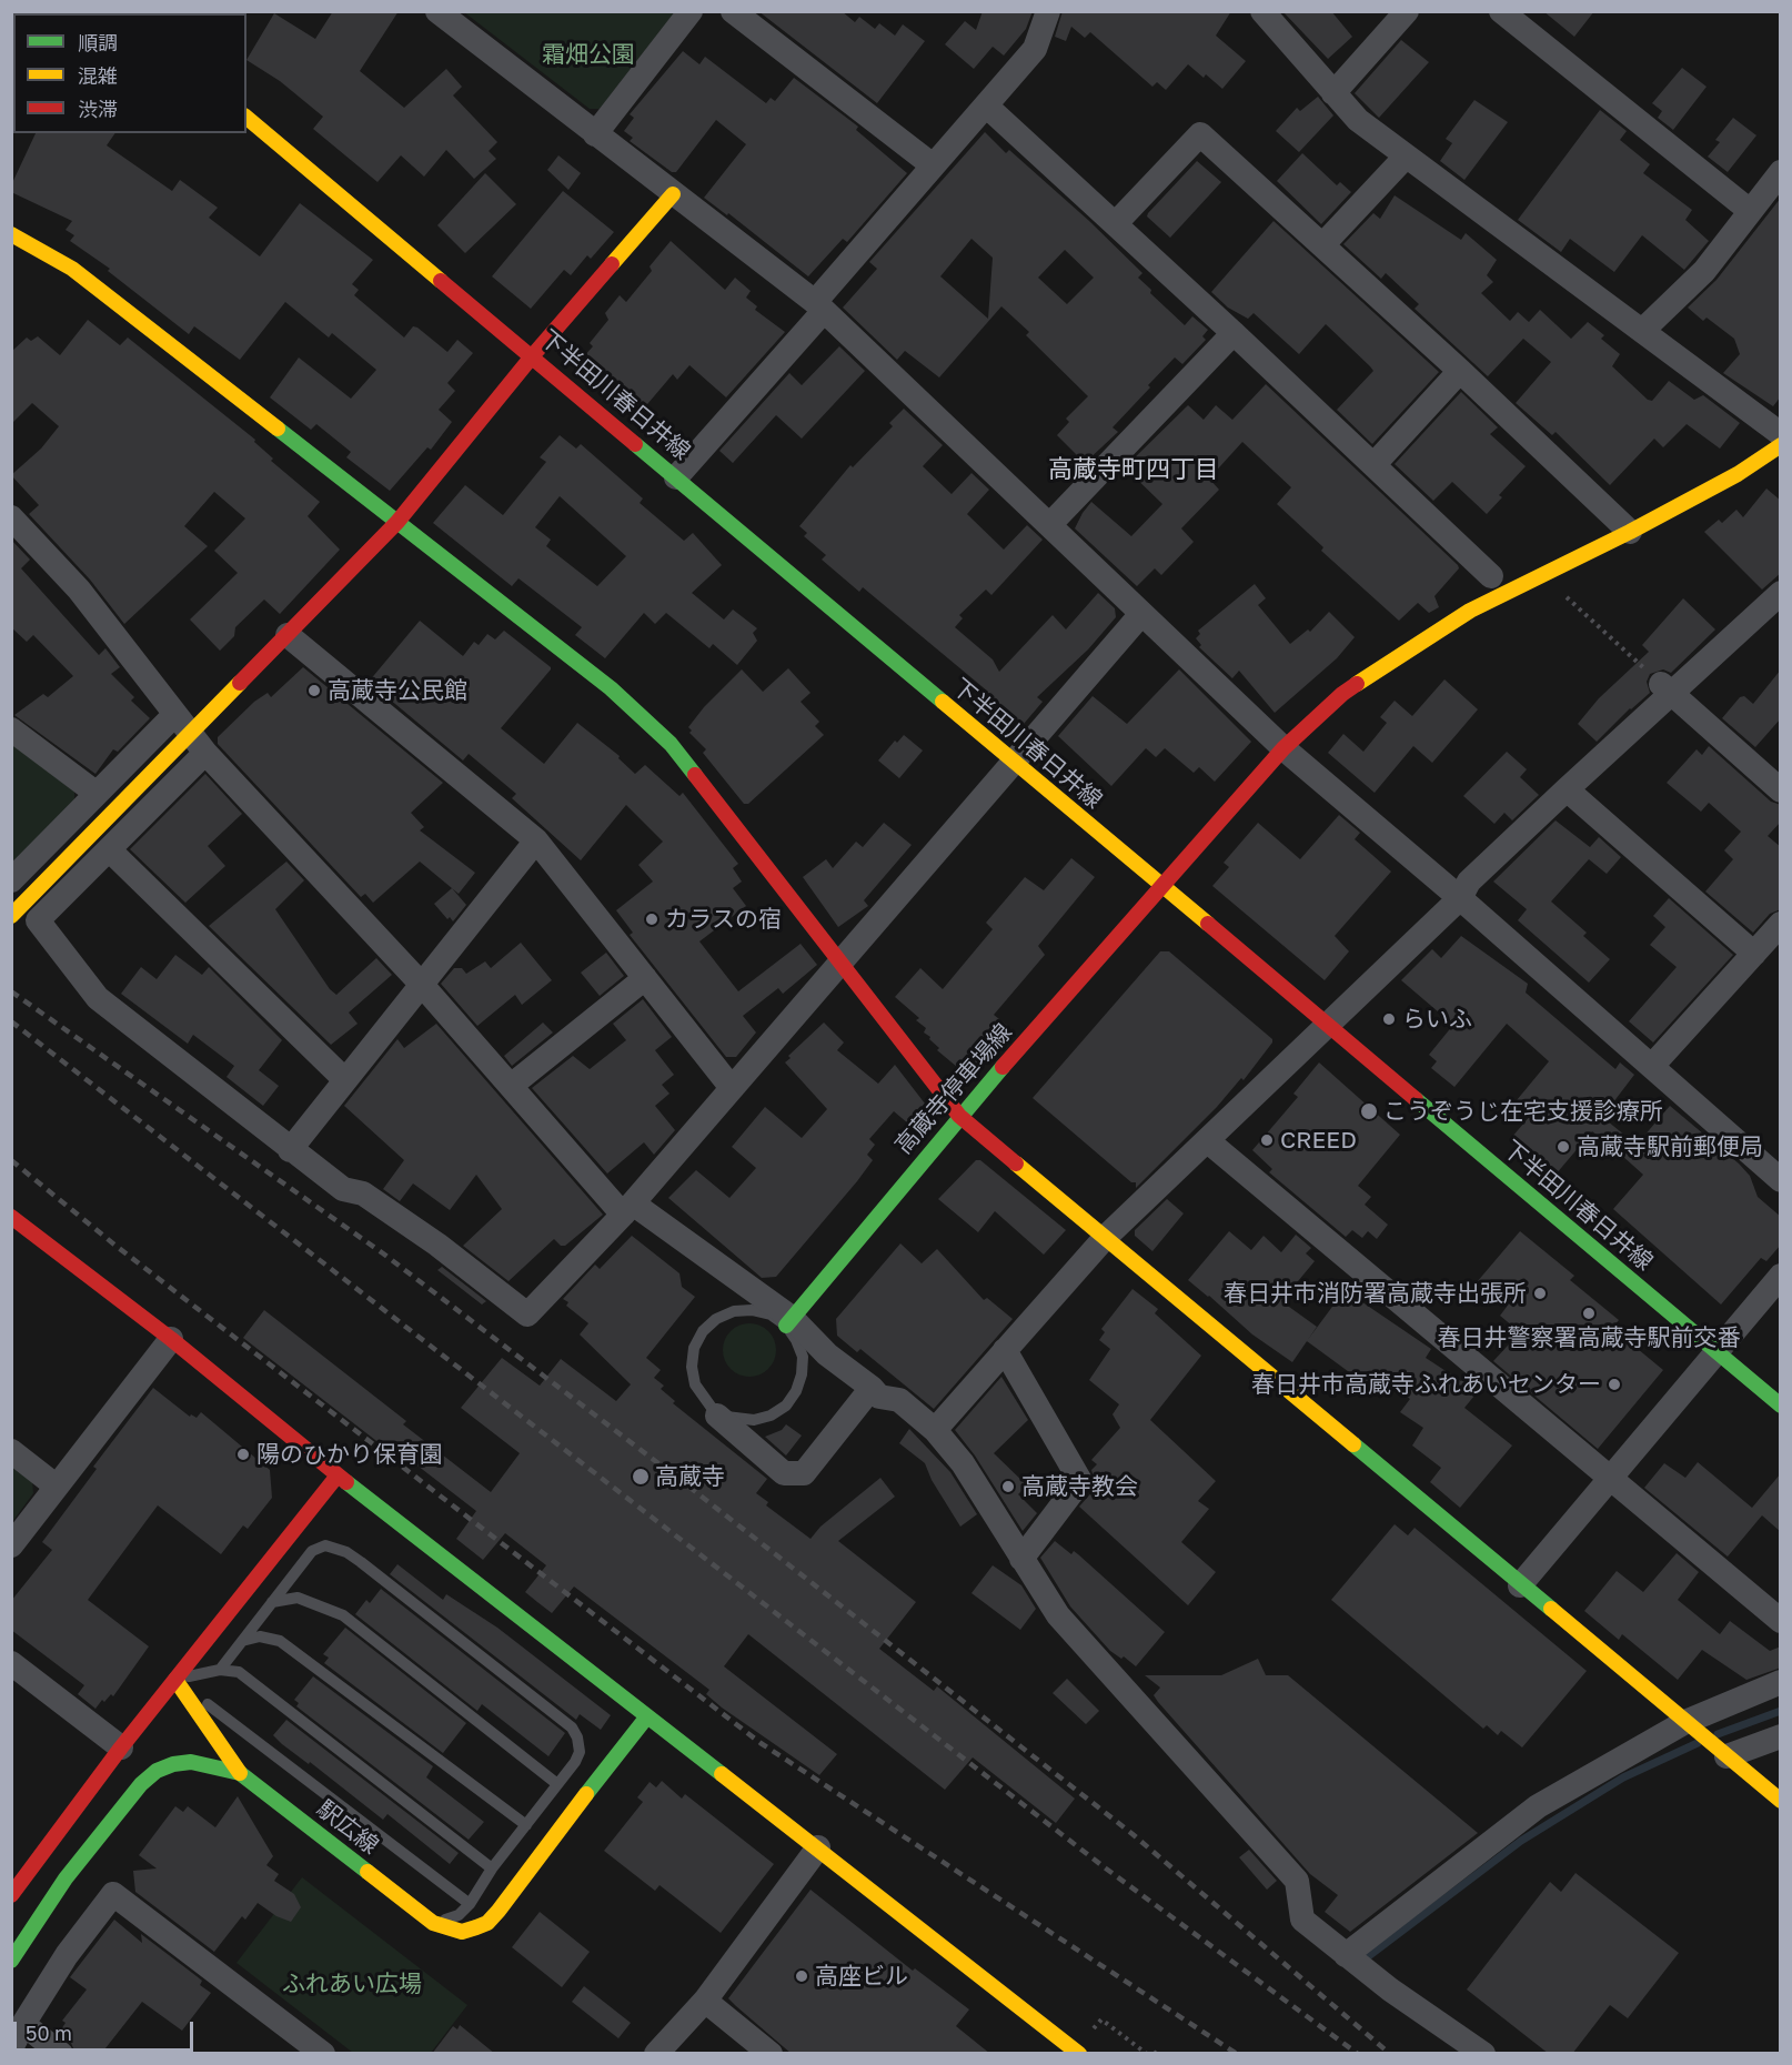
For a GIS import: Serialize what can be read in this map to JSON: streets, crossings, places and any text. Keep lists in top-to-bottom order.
{
  "streets": {
    "street": ["下半田川春日井線", "高蔵寺停車場線", "駅広線"]
  },
  "crossings": [
    ["下半田川春日井線", "高蔵寺停車場線"]
  ],
  "districts": ["高蔵寺町四丁目"],
  "parks": ["霜畑公園", "ふれあい広場"],
  "places": [
    "高蔵寺公民館",
    "カラスの宿",
    "らいふ",
    "こうぞうじ在宅支援診療所",
    "CREED",
    "高蔵寺駅前郵便局",
    "春日井市消防署高蔵寺出張所",
    "春日井警察署高蔵寺駅前交番",
    "春日井市高蔵寺ふれあいセンター",
    "陽のひかり保育園",
    "高蔵寺",
    "高蔵寺教会",
    "高座ビル"
  ],
  "legend": ["順調", "混雑", "渋滞"],
  "scale_bar": "50 m"
}
